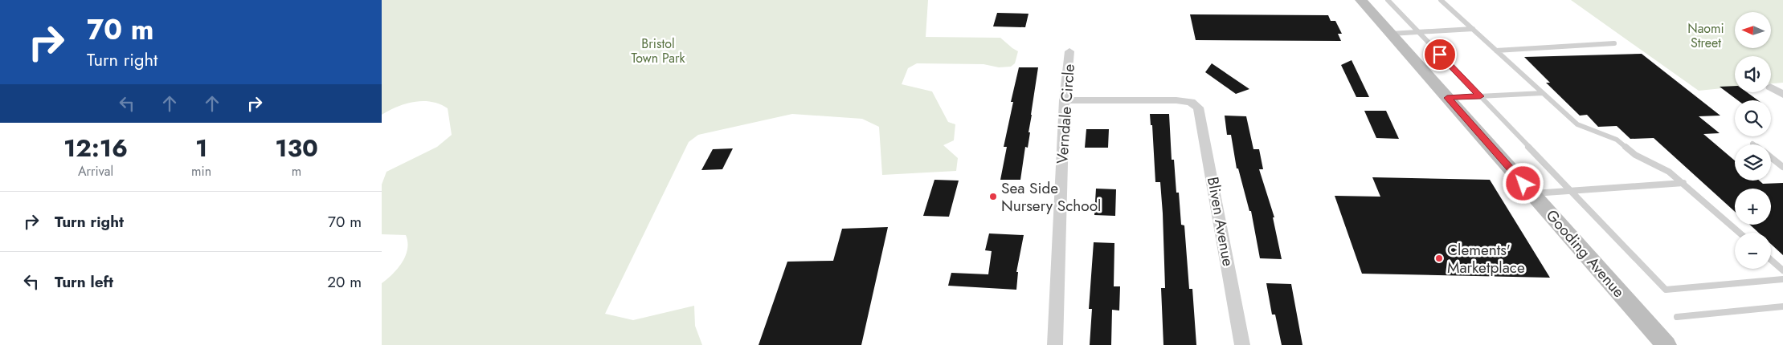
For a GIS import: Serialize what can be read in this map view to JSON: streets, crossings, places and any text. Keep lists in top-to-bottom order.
{
  "streets": {
    "main road": ["Gooding Avenue"],
    "street": ["Verndale Circle", "Bliven Avenue"]
  },
  "crossings": [
    ["Verndale Circle", "Bliven Avenue"]
  ],
  "parks": ["Naomi Street", "Bristol Town Park"],
  "places": ["Sea Side Nursery School", "Clements' Marketplace"],
  "north": "left",
  "page": {
    "turn": ["70 m", "Turn right"],
    "map_buttons": ["+", "−"],
    "eta": [
      "12:16",
      "Arrival",
      "1",
      "min",
      "130",
      "m"
    ],
    "list": [
      {
        "name": "Turn right",
        "value": "70 m"
      },
      {
        "name": "Turn left",
        "value": "20 m"
      }
    ]
  }
}
